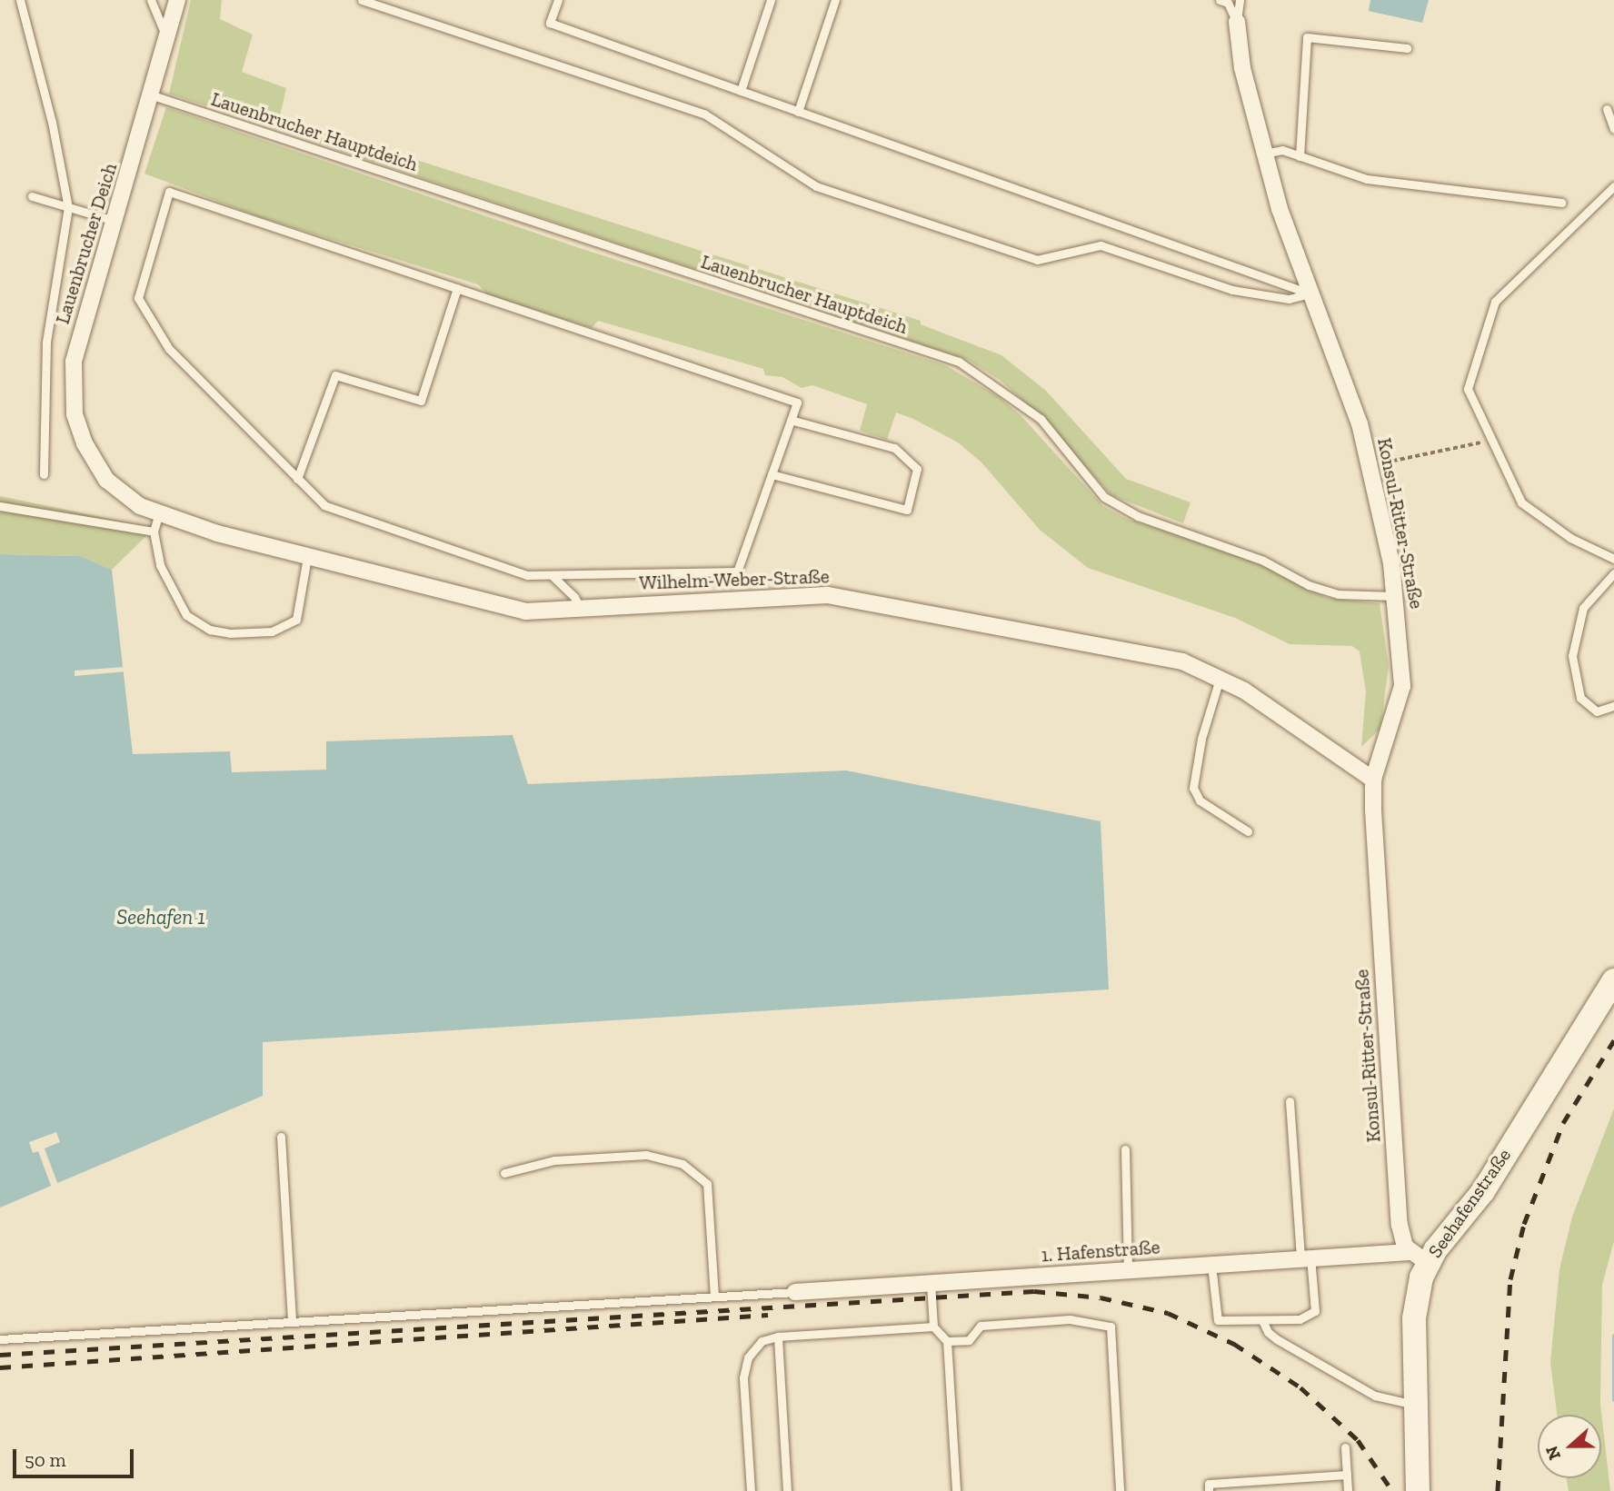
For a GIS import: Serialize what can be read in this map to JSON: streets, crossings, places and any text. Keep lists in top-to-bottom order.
{
  "streets": {
    "main road": ["Seehafenstraße"],
    "street": [
      "Lauenbrucher Deich",
      "Konsul-Ritter-Straße",
      "Wilhelm-Weber-Straße",
      "1. Hafenstraße"
    ],
    "lane": ["Lauenbrucher Hauptdeich"]
  },
  "crossings": [
    ["Lauenbrucher Hauptdeich", "Lauenbrucher Deich"],
    ["Lauenbrucher Hauptdeich", "Konsul-Ritter-Straße"],
    ["Lauenbrucher Deich", "Wilhelm-Weber-Straße"],
    ["Konsul-Ritter-Straße", "Wilhelm-Weber-Straße"],
    ["Konsul-Ritter-Straße", "Seehafenstraße"],
    ["Konsul-Ritter-Straße", "1. Hafenstraße"],
    ["Seehafenstraße", "1. Hafenstraße"]
  ],
  "water": ["Seehafen 1"],
  "scale_bar": "50 m",
  "north": "left"
}
